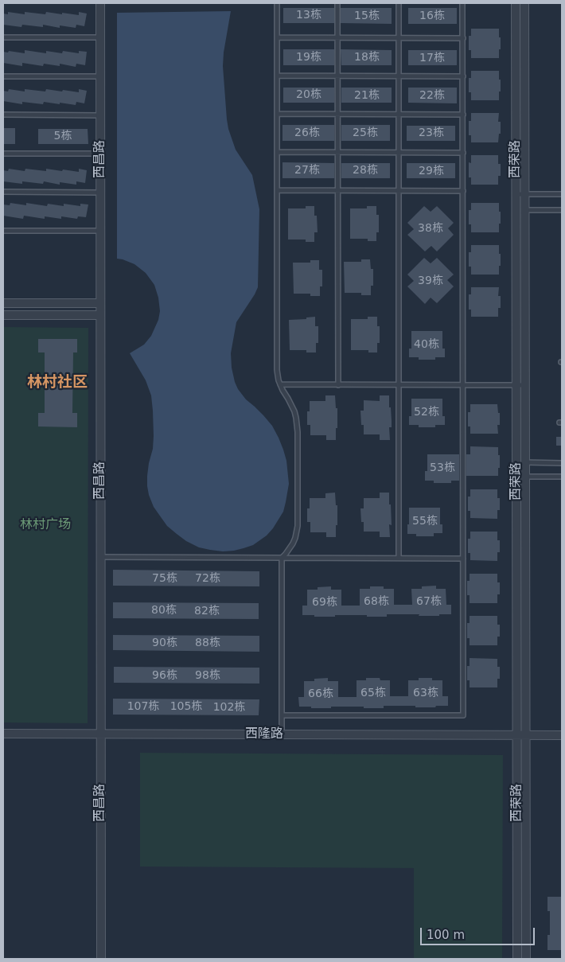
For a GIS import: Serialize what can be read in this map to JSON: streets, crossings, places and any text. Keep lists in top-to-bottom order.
{
  "streets": {
    "street": ["西昌路", "西荣路", "西隆路"]
  },
  "crossings": [
    ["西昌路", "西隆路"],
    ["西荣路", "西隆路"]
  ],
  "districts": ["林村社区"],
  "parks": ["林村广场"],
  "house_numbers": [
    "13栋",
    "15栋",
    "16栋",
    "19栋",
    "18栋",
    "17栋",
    "20栋",
    "21栋",
    "22栋",
    "26栋",
    "25栋",
    "23栋",
    "5栋",
    "27栋",
    "28栋",
    "29栋",
    "38栋",
    "39栋",
    "40栋",
    "52栋",
    "53栋",
    "55栋",
    "75栋",
    "72栋",
    "68栋",
    "67栋",
    "69栋",
    "80栋",
    "82栋",
    "90栋",
    "88栋",
    "96栋",
    "98栋",
    "65栋",
    "63栋",
    "66栋",
    "107栋",
    "105栋",
    "102栋"
  ],
  "scale_bar": "100 m"
}
